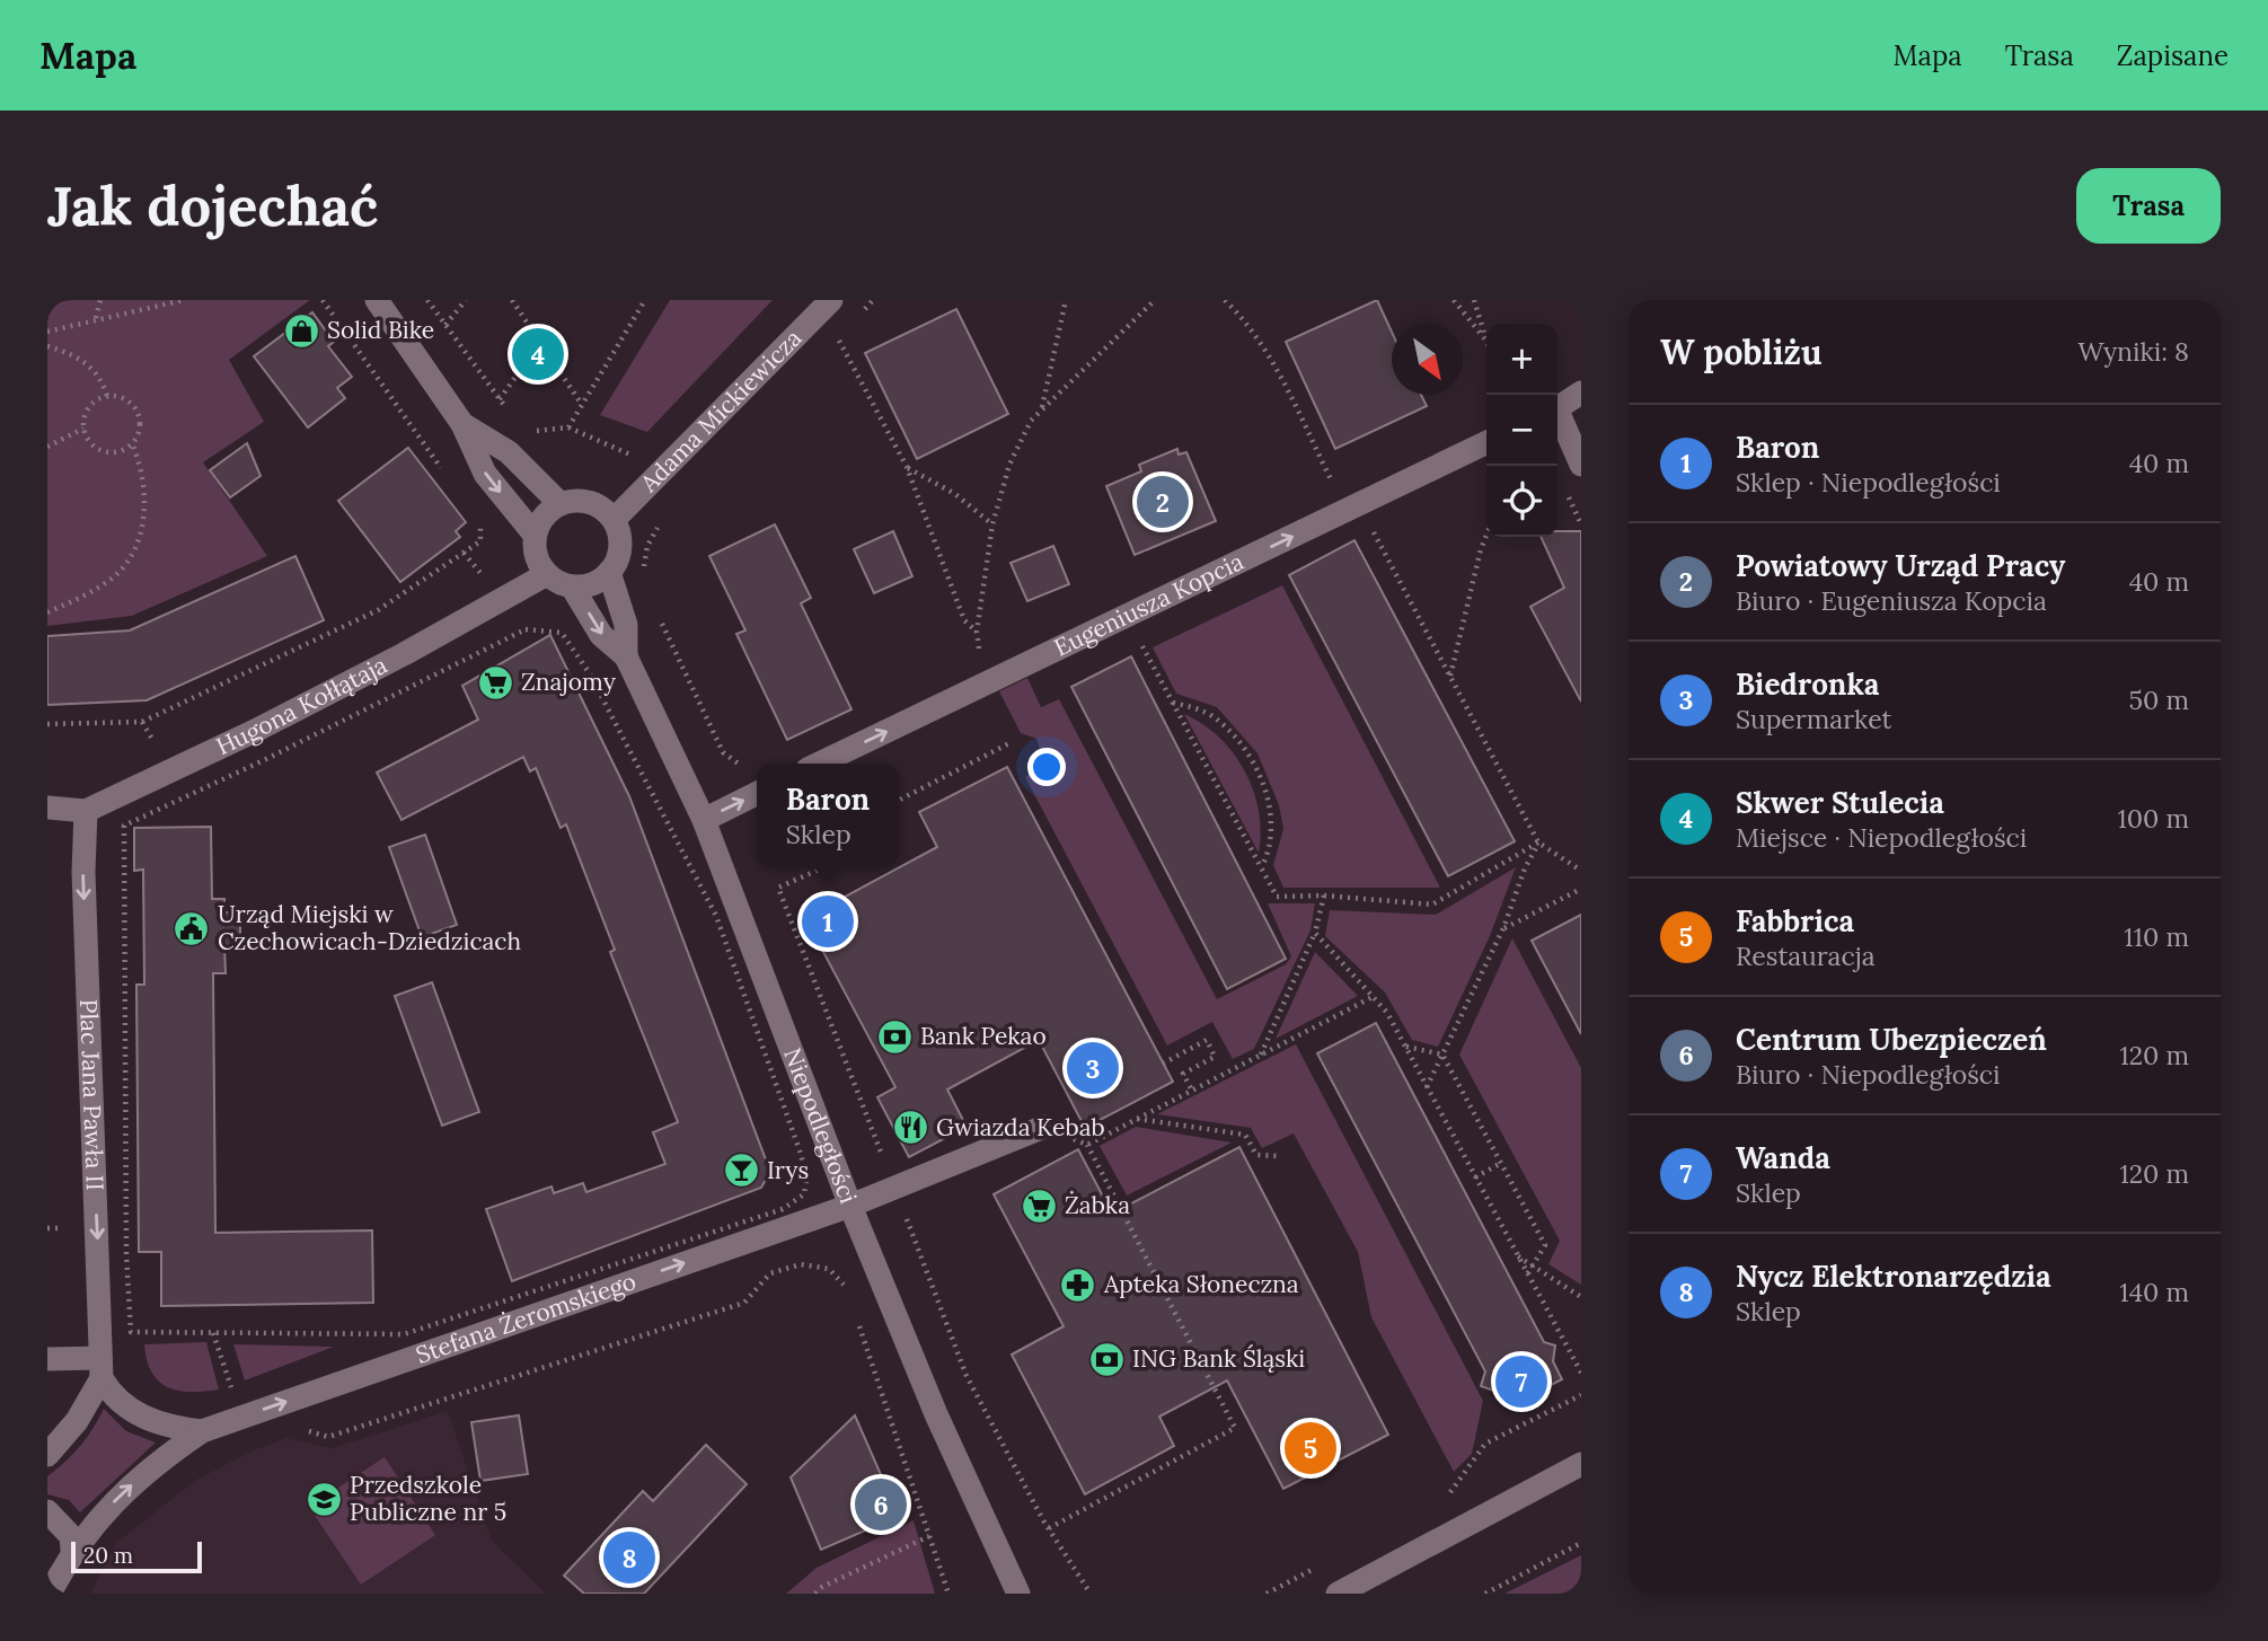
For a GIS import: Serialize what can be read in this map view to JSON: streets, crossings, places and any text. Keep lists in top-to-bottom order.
{
  "streets": {
    "street": [
      "Adama Mickiewicza",
      "Eugeniusza Kopcia",
      "Hugona Kołłątaja",
      "Plac Jana Pawła II",
      "Niepodległości",
      "Stefana Żeromskiego"
    ]
  },
  "crossings": [
    ["Adama Mickiewicza", "Hugona Kołłątaja"],
    ["Adama Mickiewicza", "Niepodległości"],
    ["Hugona Kołłątaja", "Plac Jana Pawła II"],
    ["Hugona Kołłątaja", "Niepodległości"],
    ["Niepodległości", "Stefana Żeromskiego"]
  ],
  "one_way": ["Eugeniusza Kopcia", "Plac Jana Pawła II", "Stefana Żeromskiego"],
  "places": {
    "shop": ["Solid Bike"],
    "supermarket": ["Znajomy", "Żabka"],
    "public building": ["Urząd Miejski w Czechowicach-Dziedzicach"],
    "bank": ["Bank Pekao", "ING Bank Śląski"],
    "restaurant": ["Gwiazda Kebab"],
    "bar": ["Irys"],
    "pharmacy": ["Apteka Słoneczna"],
    "school or university": ["Przedszkole Publiczne nr 5"]
  },
  "scale_bar": "20 m",
  "north": "bottom right",
  "page": {
    "header": "Mapa",
    "nav": ["Mapa", "Trasa", "Zapisane"],
    "buttons": "Trasa",
    "title": "Jak dojechać",
    "heading": ["W pobliżu", "Wyniki: 8"],
    "map_buttons": ["+", "−"],
    "pins": [
      "4",
      "2",
      "1",
      "3",
      "7",
      "5",
      "6",
      "8"
    ],
    "list": [
      {
        "mark": "1",
        "name": "Baron",
        "note": "Sklep · Niepodległości",
        "value": "40 m"
      },
      {
        "mark": "2",
        "name": "Powiatowy Urząd Pracy",
        "note": "Biuro · Eugeniusza Kopcia",
        "value": "40 m"
      },
      {
        "mark": "3",
        "name": "Biedronka",
        "note": "Supermarket",
        "value": "50 m"
      },
      {
        "mark": "4",
        "name": "Skwer Stulecia",
        "note": "Miejsce · Niepodległości",
        "value": "100 m"
      },
      {
        "mark": "5",
        "name": "Fabbrica",
        "note": "Restauracja",
        "value": "110 m"
      },
      {
        "mark": "6",
        "name": "Centrum Ubezpieczeń",
        "note": "Biuro · Niepodległości",
        "value": "120 m"
      },
      {
        "mark": "7",
        "name": "Wanda",
        "note": "Sklep",
        "value": "120 m"
      },
      {
        "mark": "8",
        "name": "Nycz Elektronarzędzia",
        "note": "Sklep",
        "value": "140 m"
      }
    ],
    "popup": ["Baron", "Sklep"],
    "scale": "20 m"
  }
}
